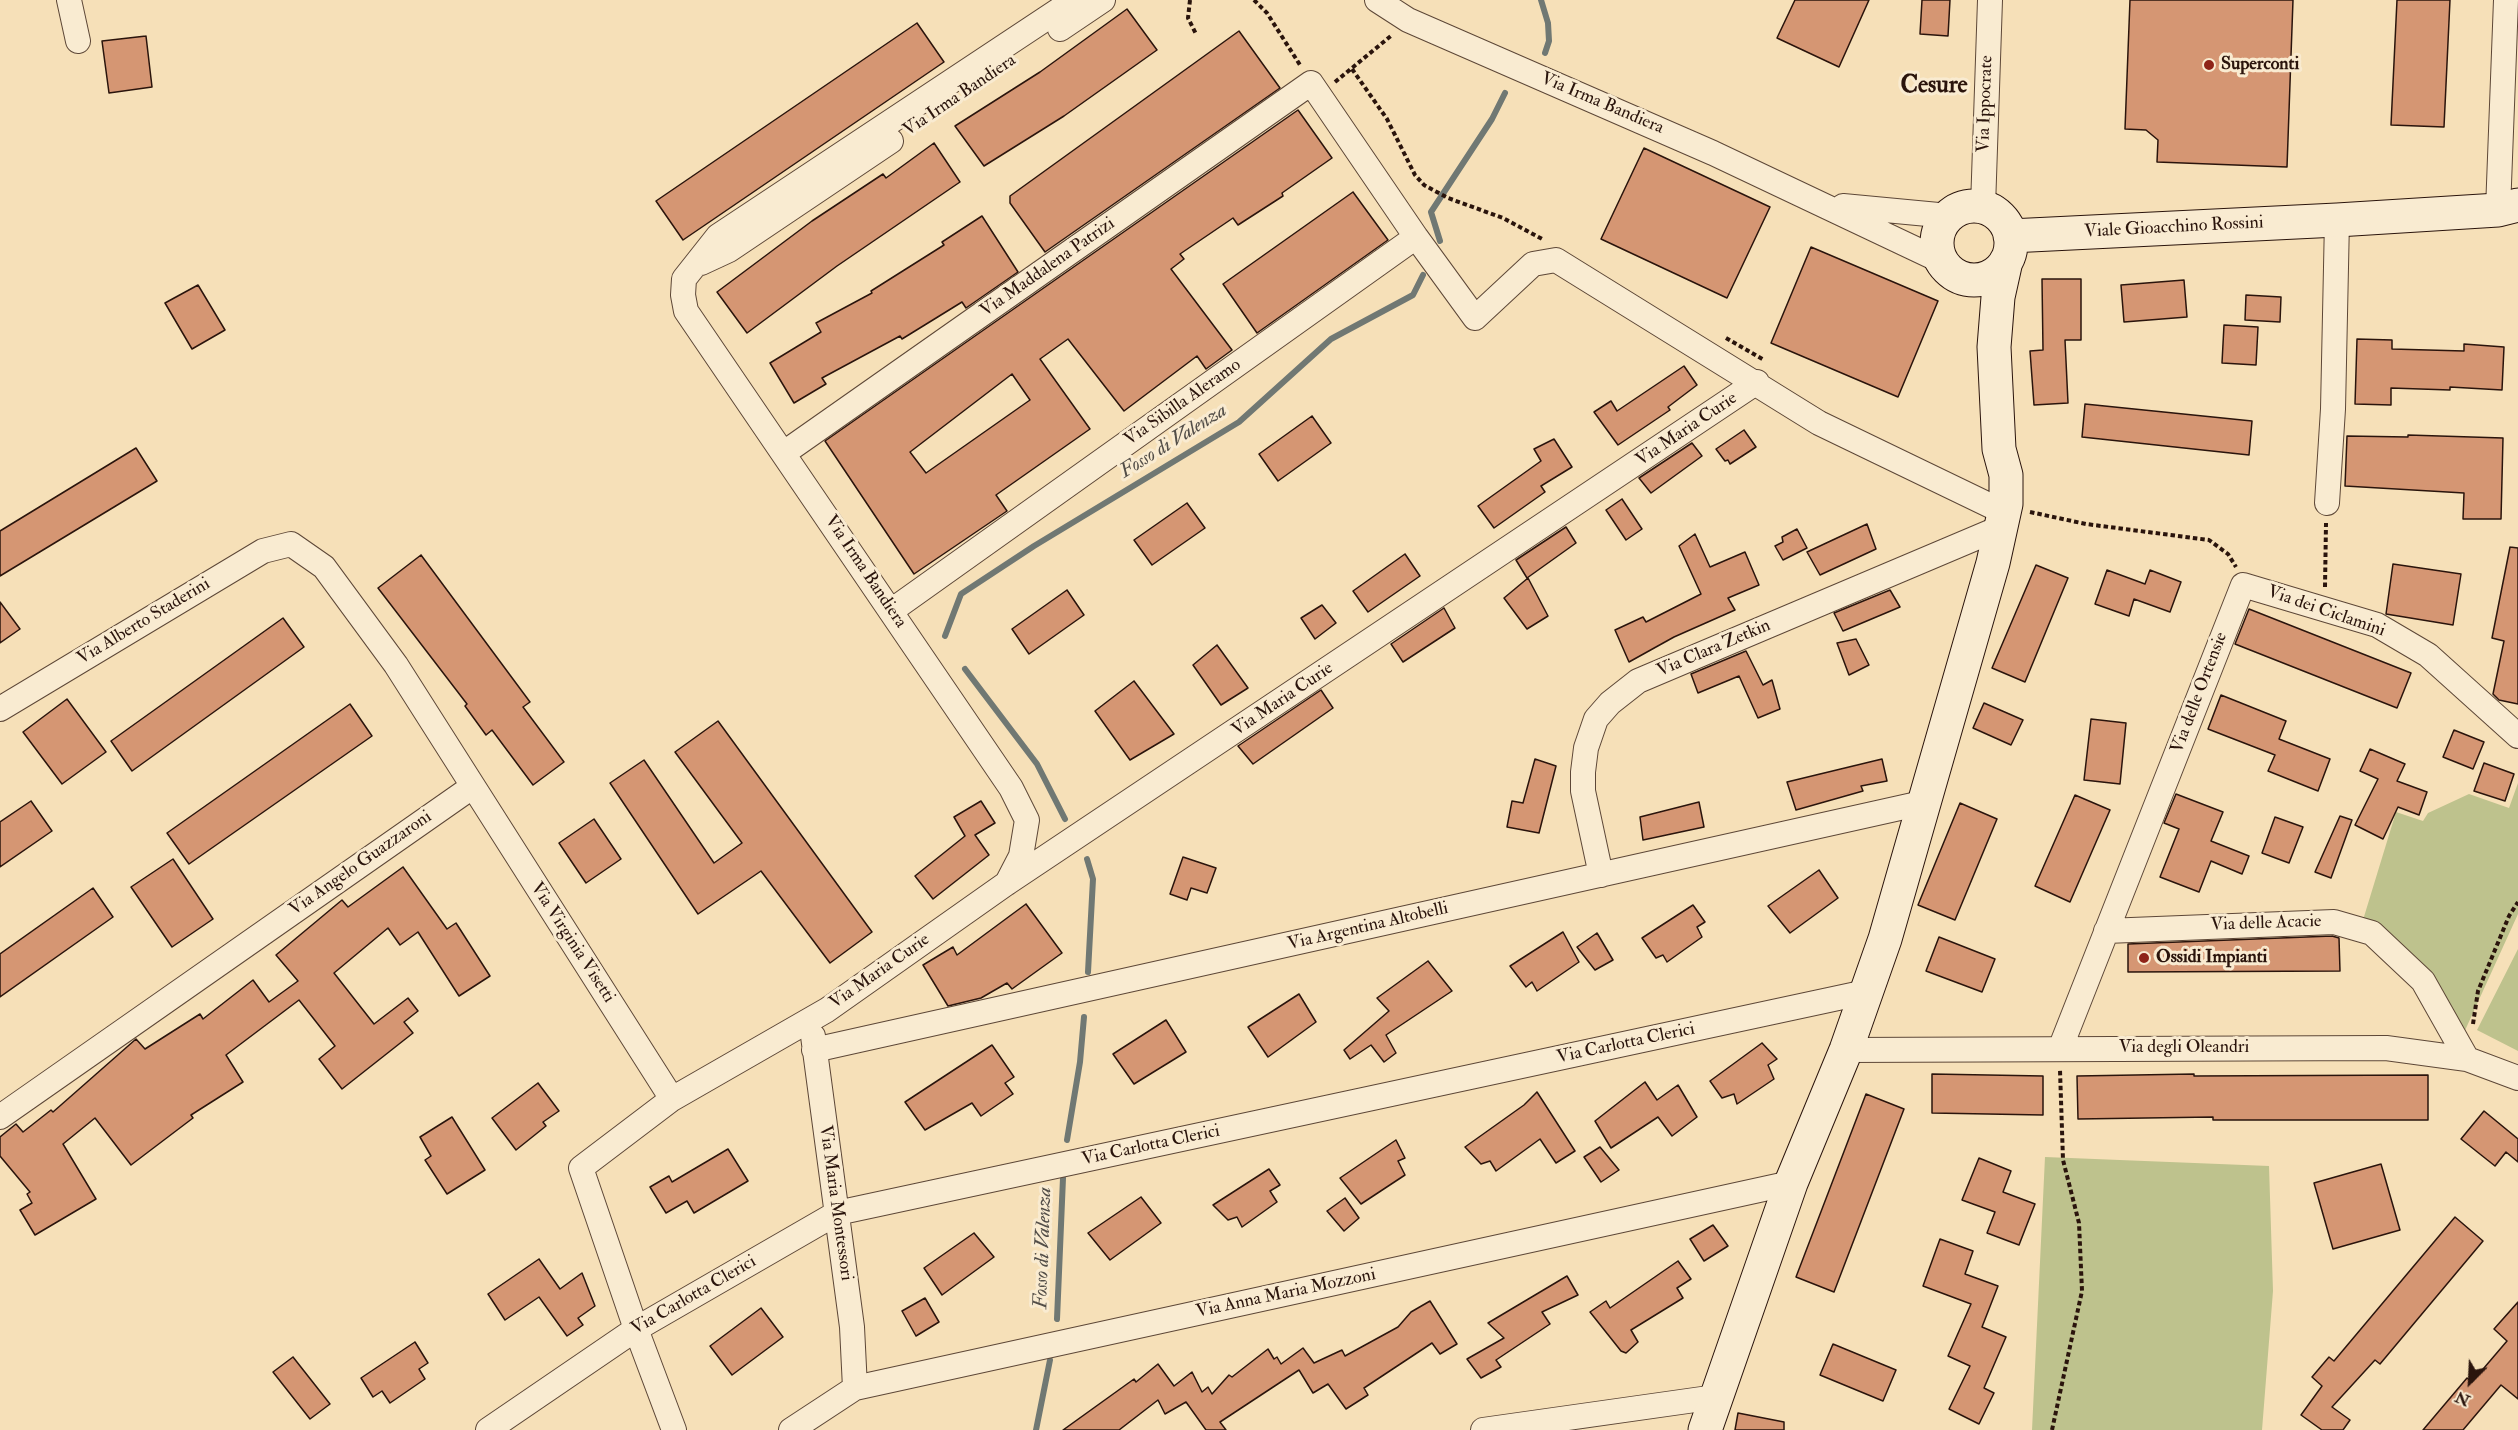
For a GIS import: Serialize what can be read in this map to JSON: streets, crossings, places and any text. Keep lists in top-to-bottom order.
{
  "streets": {
    "street": [
      "Via Irma Bandiera",
      "Via Ippocrate",
      "Viale Gioacchino Rossini",
      "Via Maddalena Patrizi",
      "Via Sibilla Aleramo",
      "Via Maria Curie",
      "Via dei Ciclamini",
      "Via Alberto Staderini",
      "Via Clara Zetkin",
      "Via delle Ortensie",
      "Via Angelo Guazzaroni",
      "Via delle Acacie",
      "Via Argentina Altobelli",
      "Via Virginia Visetti",
      "Via Carlotta Clerici",
      "Via degli Oleandri",
      "Via Maria Montessori",
      "Via Anna Maria Mozzoni"
    ]
  },
  "crossings": [
    ["Via Irma Bandiera", "Via Ippocrate"],
    ["Via Irma Bandiera", "Viale Gioacchino Rossini"],
    ["Via Irma Bandiera", "Via Maddalena Patrizi"],
    ["Via Irma Bandiera", "Via Sibilla Aleramo"],
    ["Via Irma Bandiera", "Via Maria Curie"],
    ["Via Ippocrate", "Viale Gioacchino Rossini"],
    ["Via Sibilla Aleramo", "Via Maria Curie"],
    ["Via Maria Curie", "Via Clara Zetkin"],
    ["Via Maria Curie", "Via Maria Montessori"],
    ["Via dei Ciclamini", "Via delle Ortensie"],
    ["Via Alberto Staderini", "Via Angelo Guazzaroni"],
    ["Via Alberto Staderini", "Via Virginia Visetti"],
    ["Via Clara Zetkin", "Via Argentina Altobelli"],
    ["Via delle Ortensie", "Via delle Acacie"],
    ["Via delle Ortensie", "Via degli Oleandri"],
    ["Via Angelo Guazzaroni", "Via Virginia Visetti"],
    ["Via delle Acacie", "Via degli Oleandri"],
    ["Via Argentina Altobelli", "Via Maria Montessori"],
    ["Via Carlotta Clerici", "Via Maria Montessori"],
    ["Via Maria Montessori", "Via Anna Maria Mozzoni"]
  ],
  "districts": ["Cesure"],
  "water": ["Fosso di Valenza"],
  "places": ["Superconti", "Ossidi Impianti"],
  "north": "bottom left"
}
